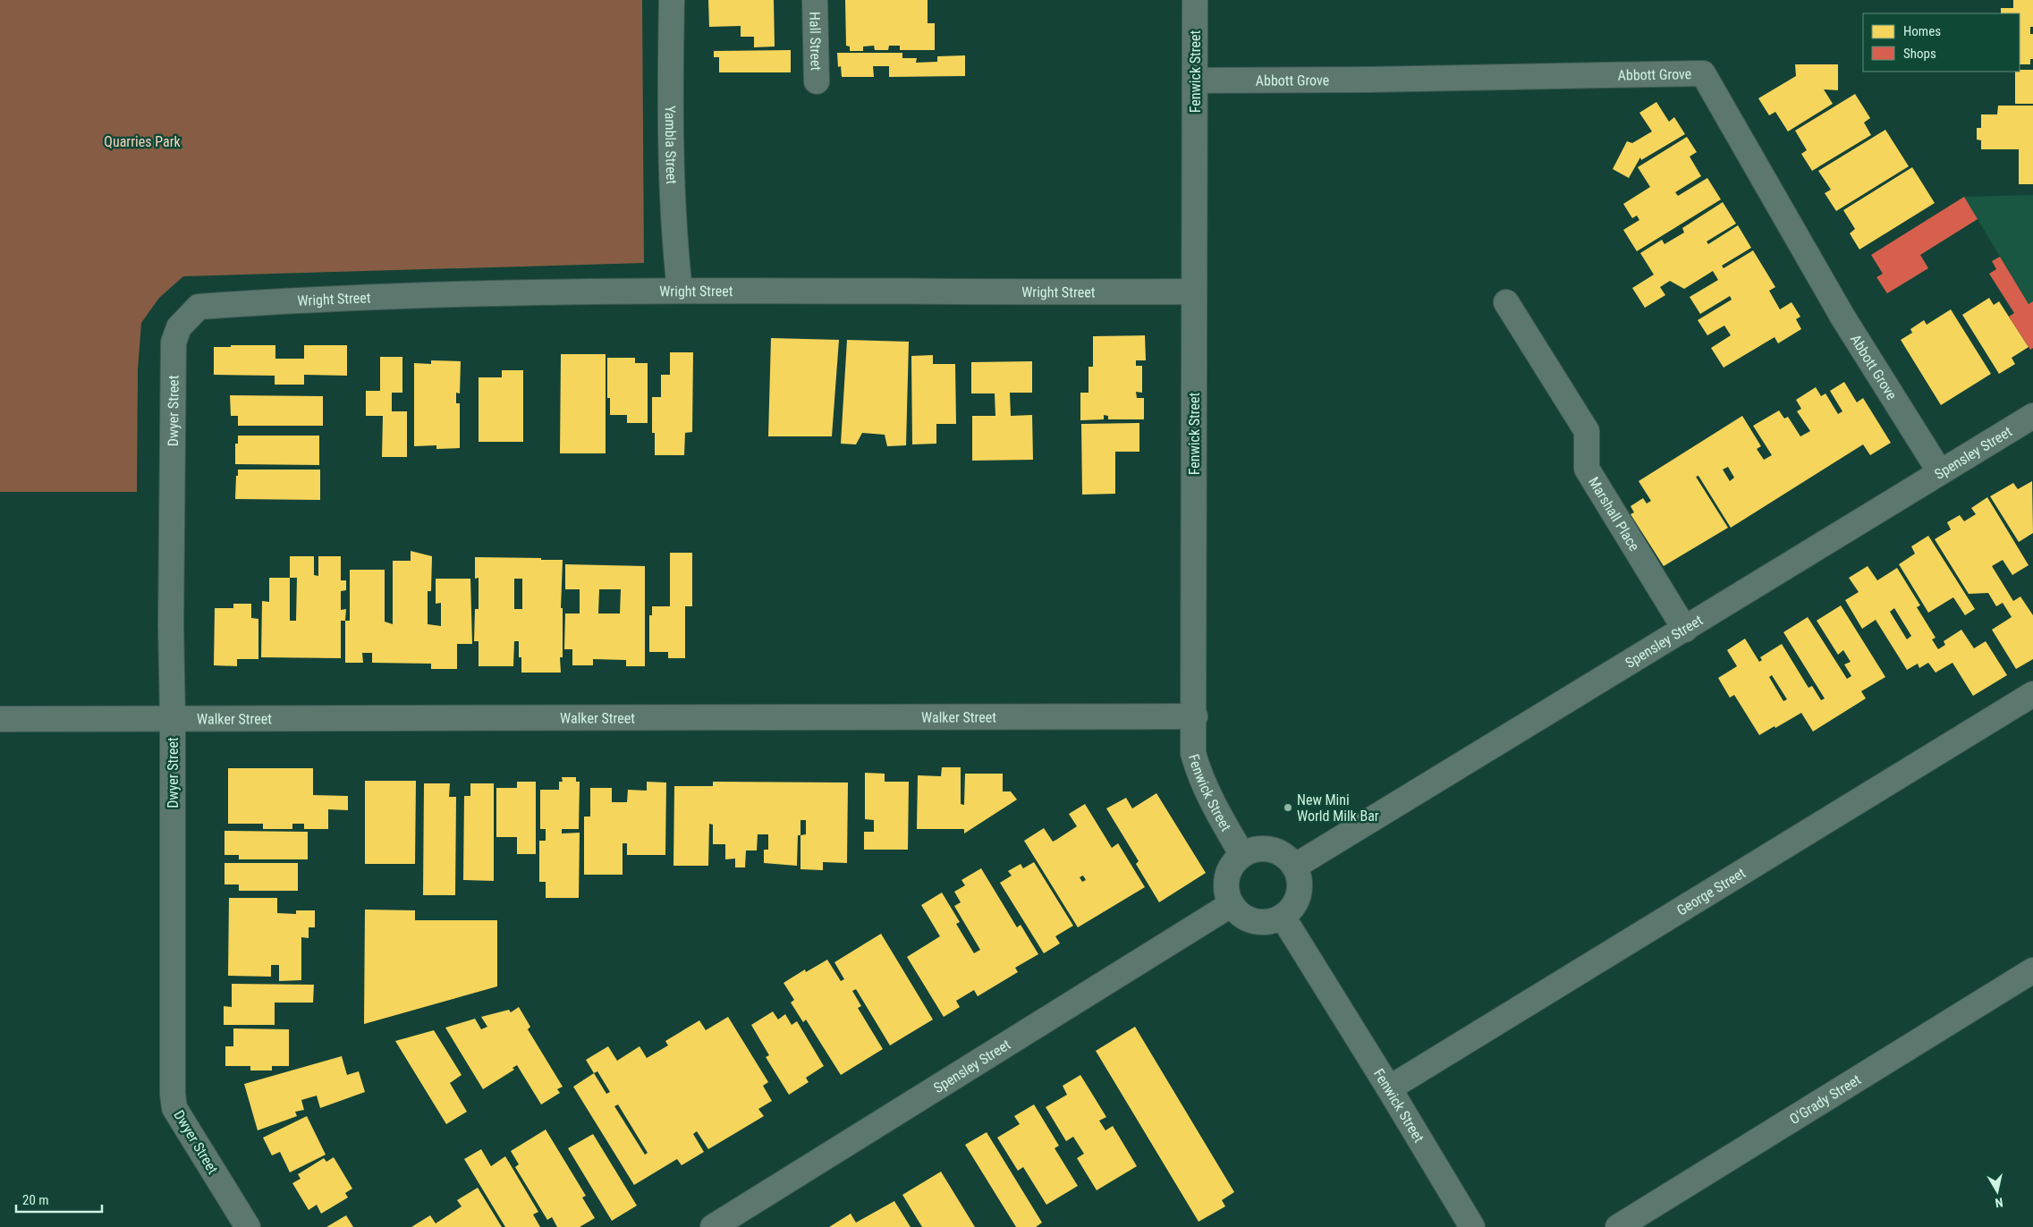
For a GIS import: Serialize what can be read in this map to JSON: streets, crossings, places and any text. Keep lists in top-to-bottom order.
{
  "streets": {
    "street": [
      "Hall Street",
      "Fenwick Street",
      "Abbott Grove",
      "Yambla Street",
      "Wright Street",
      "Dwyer Street",
      "Spensley Street",
      "Marshall Place",
      "Walker Street",
      "George Street",
      "O'Grady Street"
    ]
  },
  "crossings": [
    ["Fenwick Street", "Abbott Grove"],
    ["Fenwick Street", "Wright Street"],
    ["Fenwick Street", "Spensley Street"],
    ["Fenwick Street", "Walker Street"],
    ["Fenwick Street", "George Street"],
    ["Abbott Grove", "Spensley Street"],
    ["Yambla Street", "Wright Street"],
    ["Wright Street", "Dwyer Street"],
    ["Dwyer Street", "Walker Street"],
    ["Spensley Street", "Marshall Place"]
  ],
  "parks": ["Quarries Park"],
  "places": ["New Mini World Milk Bar"],
  "legend": ["Homes", "Shops"],
  "scale_bar": "20 m",
  "north": "bottom"
}
